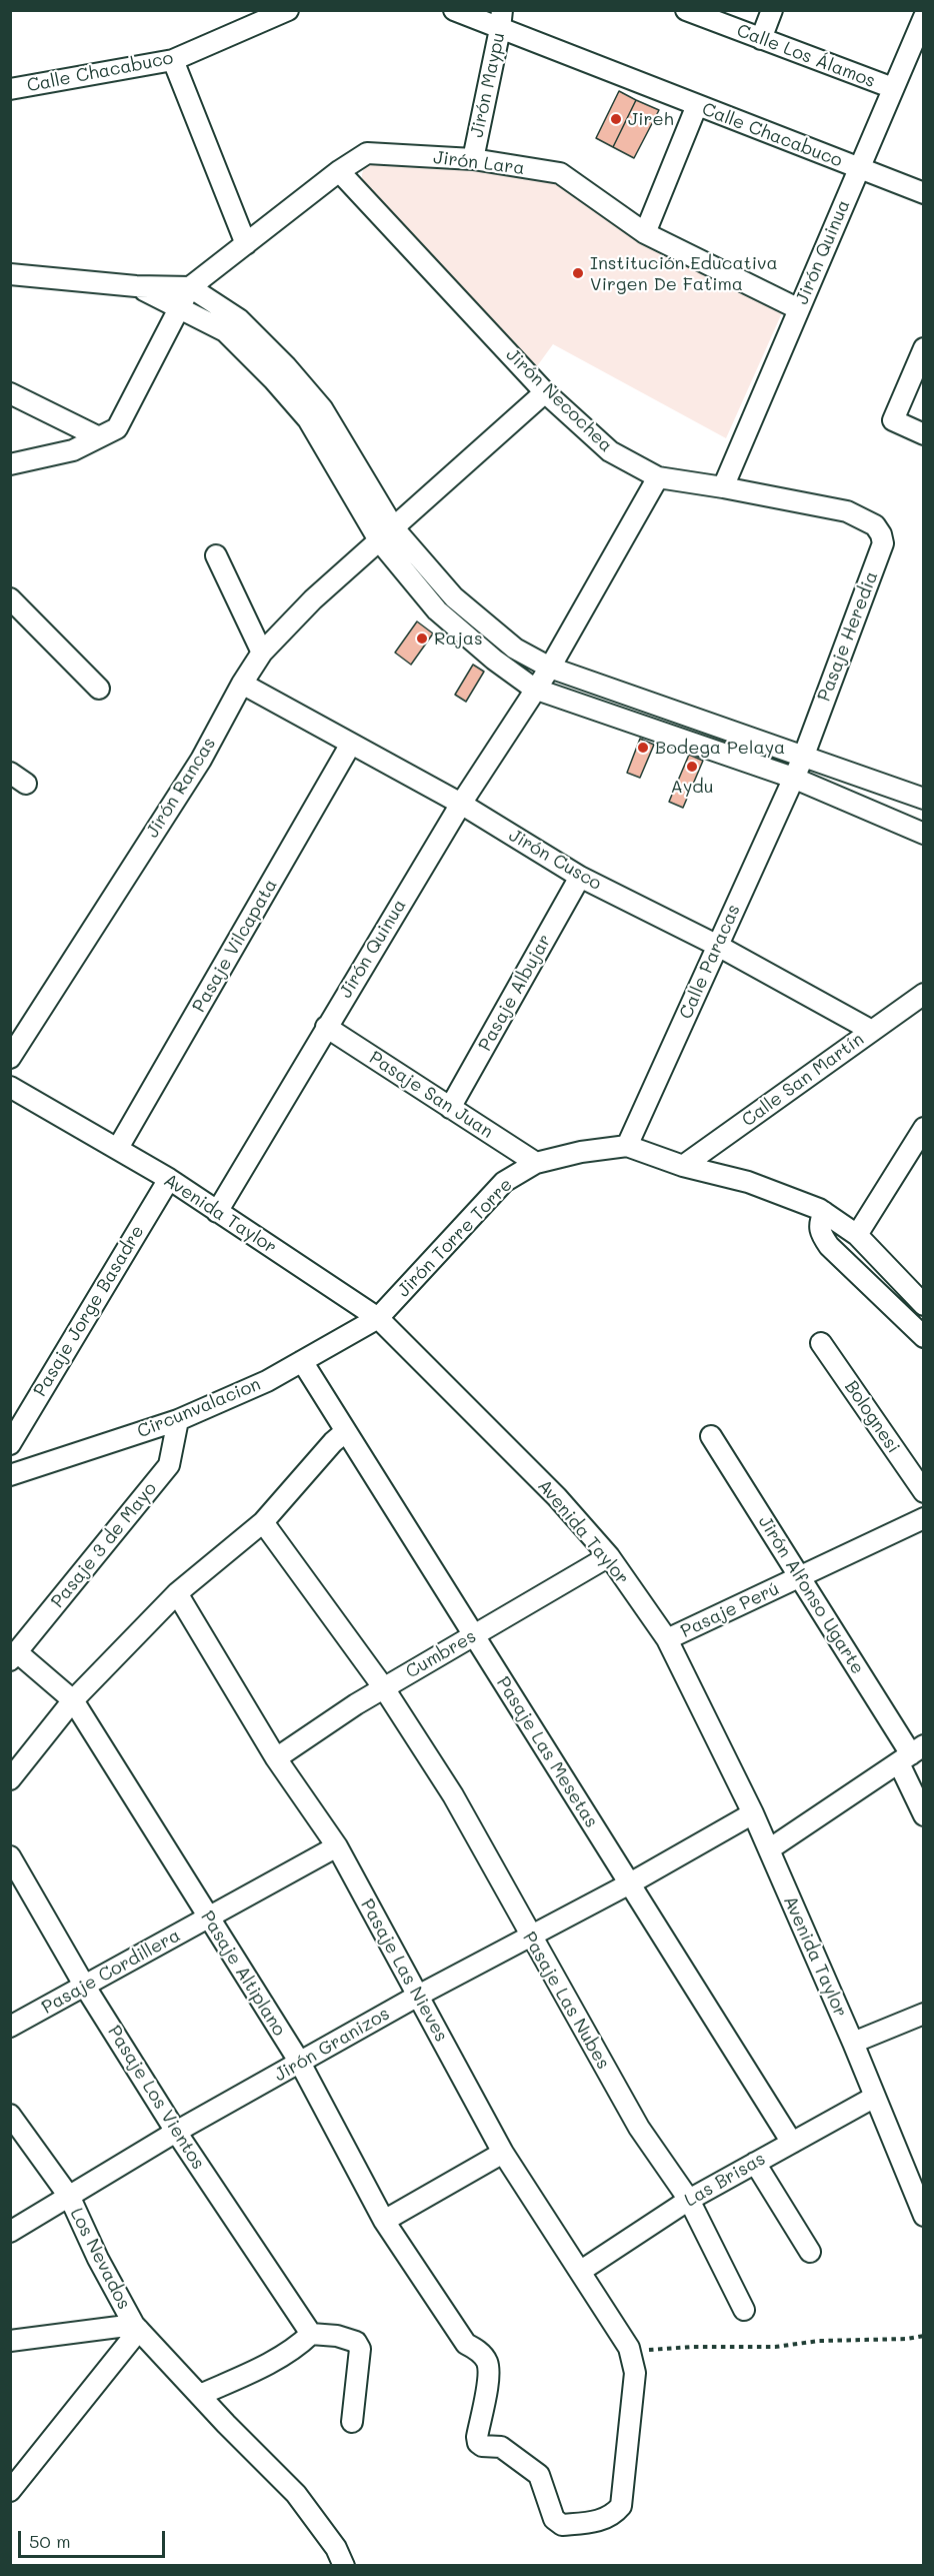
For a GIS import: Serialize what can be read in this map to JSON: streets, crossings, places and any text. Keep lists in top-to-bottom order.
{
  "streets": {
    "street": [
      "Calle Los Álamos",
      "Calle Chacabuco",
      "Jirón Maypu",
      "Jirón Lara",
      "Jirón Quinua",
      "Jirón Necochea",
      "Pasaje Heredia",
      "Jirón Rancas",
      "Jirón Cusco",
      "Pasaje Vilcapata",
      "Calle Paracas",
      "Pasaje Albujar",
      "Calle San Martín",
      "Pasaje San Juan",
      "Avenida Taylor",
      "Jirón Torre Torre",
      "Pasaje Jorge Basadre",
      "Circunvalacion",
      "Bolognesi",
      "Pasaje 3 de Mayo",
      "Jirón Alfonso Ugarte",
      "Pasaje Perú",
      "Cumbres",
      "Pasaje Las Mesetas",
      "Pasaje Las Nieves",
      "Pasaje Cordillera",
      "Pasaje Altiplano",
      "Pasaje Las Nubes",
      "Jirón Granizos",
      "Pasaje Los Vientos",
      "Las Brisas",
      "Los Nevados"
    ]
  },
  "crossings": [
    ["Calle Los Álamos", "Jirón Quinua"],
    ["Calle Chacabuco", "Jirón Maypu"],
    ["Calle Chacabuco", "Jirón Quinua"],
    ["Jirón Maypu", "Jirón Lara"],
    ["Jirón Lara", "Jirón Quinua"],
    ["Jirón Lara", "Jirón Necochea"],
    ["Jirón Quinua", "Jirón Necochea"],
    ["Jirón Quinua", "Jirón Cusco"],
    ["Jirón Quinua", "Pasaje San Juan"],
    ["Jirón Quinua", "Avenida Taylor"],
    ["Jirón Necochea", "Pasaje Heredia"],
    ["Jirón Necochea", "Jirón Rancas"],
    ["Pasaje Heredia", "Calle Paracas"],
    ["Jirón Rancas", "Jirón Cusco"],
    ["Jirón Cusco", "Pasaje Vilcapata"],
    ["Jirón Cusco", "Calle Paracas"],
    ["Jirón Cusco", "Pasaje Albujar"],
    ["Jirón Cusco", "Calle San Martín"],
    ["Pasaje Vilcapata", "Avenida Taylor"],
    ["Calle Paracas", "Jirón Torre Torre"],
    ["Pasaje Albujar", "Pasaje San Juan"],
    ["Pasaje San Juan", "Jirón Torre Torre"],
    ["Avenida Taylor", "Jirón Torre Torre"],
    ["Avenida Taylor", "Pasaje Jorge Basadre"],
    ["Avenida Taylor", "Circunvalacion"],
    ["Avenida Taylor", "Pasaje Perú"],
    ["Avenida Taylor", "Cumbres"],
    ["Avenida Taylor", "Jirón Granizos"],
    ["Avenida Taylor", "Las Brisas"],
    ["Jirón Torre Torre", "Circunvalacion"],
    ["Circunvalacion", "Pasaje 3 de Mayo"],
    ["Circunvalacion", "Pasaje Las Mesetas"],
    ["Pasaje 3 de Mayo", "Pasaje Altiplano"],
    ["Jirón Alfonso Ugarte", "Pasaje Perú"],
    ["Cumbres", "Pasaje Las Mesetas"],
    ["Cumbres", "Pasaje Las Nieves"],
    ["Cumbres", "Pasaje Las Nubes"],
    ["Pasaje Las Mesetas", "Jirón Granizos"],
    ["Pasaje Las Mesetas", "Las Brisas"],
    ["Pasaje Las Nieves", "Pasaje Cordillera"],
    ["Pasaje Las Nieves", "Pasaje Altiplano"],
    ["Pasaje Las Nieves", "Jirón Granizos"],
    ["Pasaje Las Nieves", "Las Brisas"],
    ["Pasaje Cordillera", "Pasaje Altiplano"],
    ["Pasaje Cordillera", "Pasaje Los Vientos"],
    ["Pasaje Altiplano", "Jirón Granizos"],
    ["Pasaje Las Nubes", "Jirón Granizos"],
    ["Pasaje Las Nubes", "Las Brisas"],
    ["Jirón Granizos", "Pasaje Los Vientos"],
    ["Jirón Granizos", "Los Nevados"]
  ],
  "places": [
    "Jireh",
    "Institución Educativa Virgen De Fatima",
    "Rajas",
    "Bodega Pelaya",
    "Aydu"
  ],
  "scale_bar": "50 m"
}
